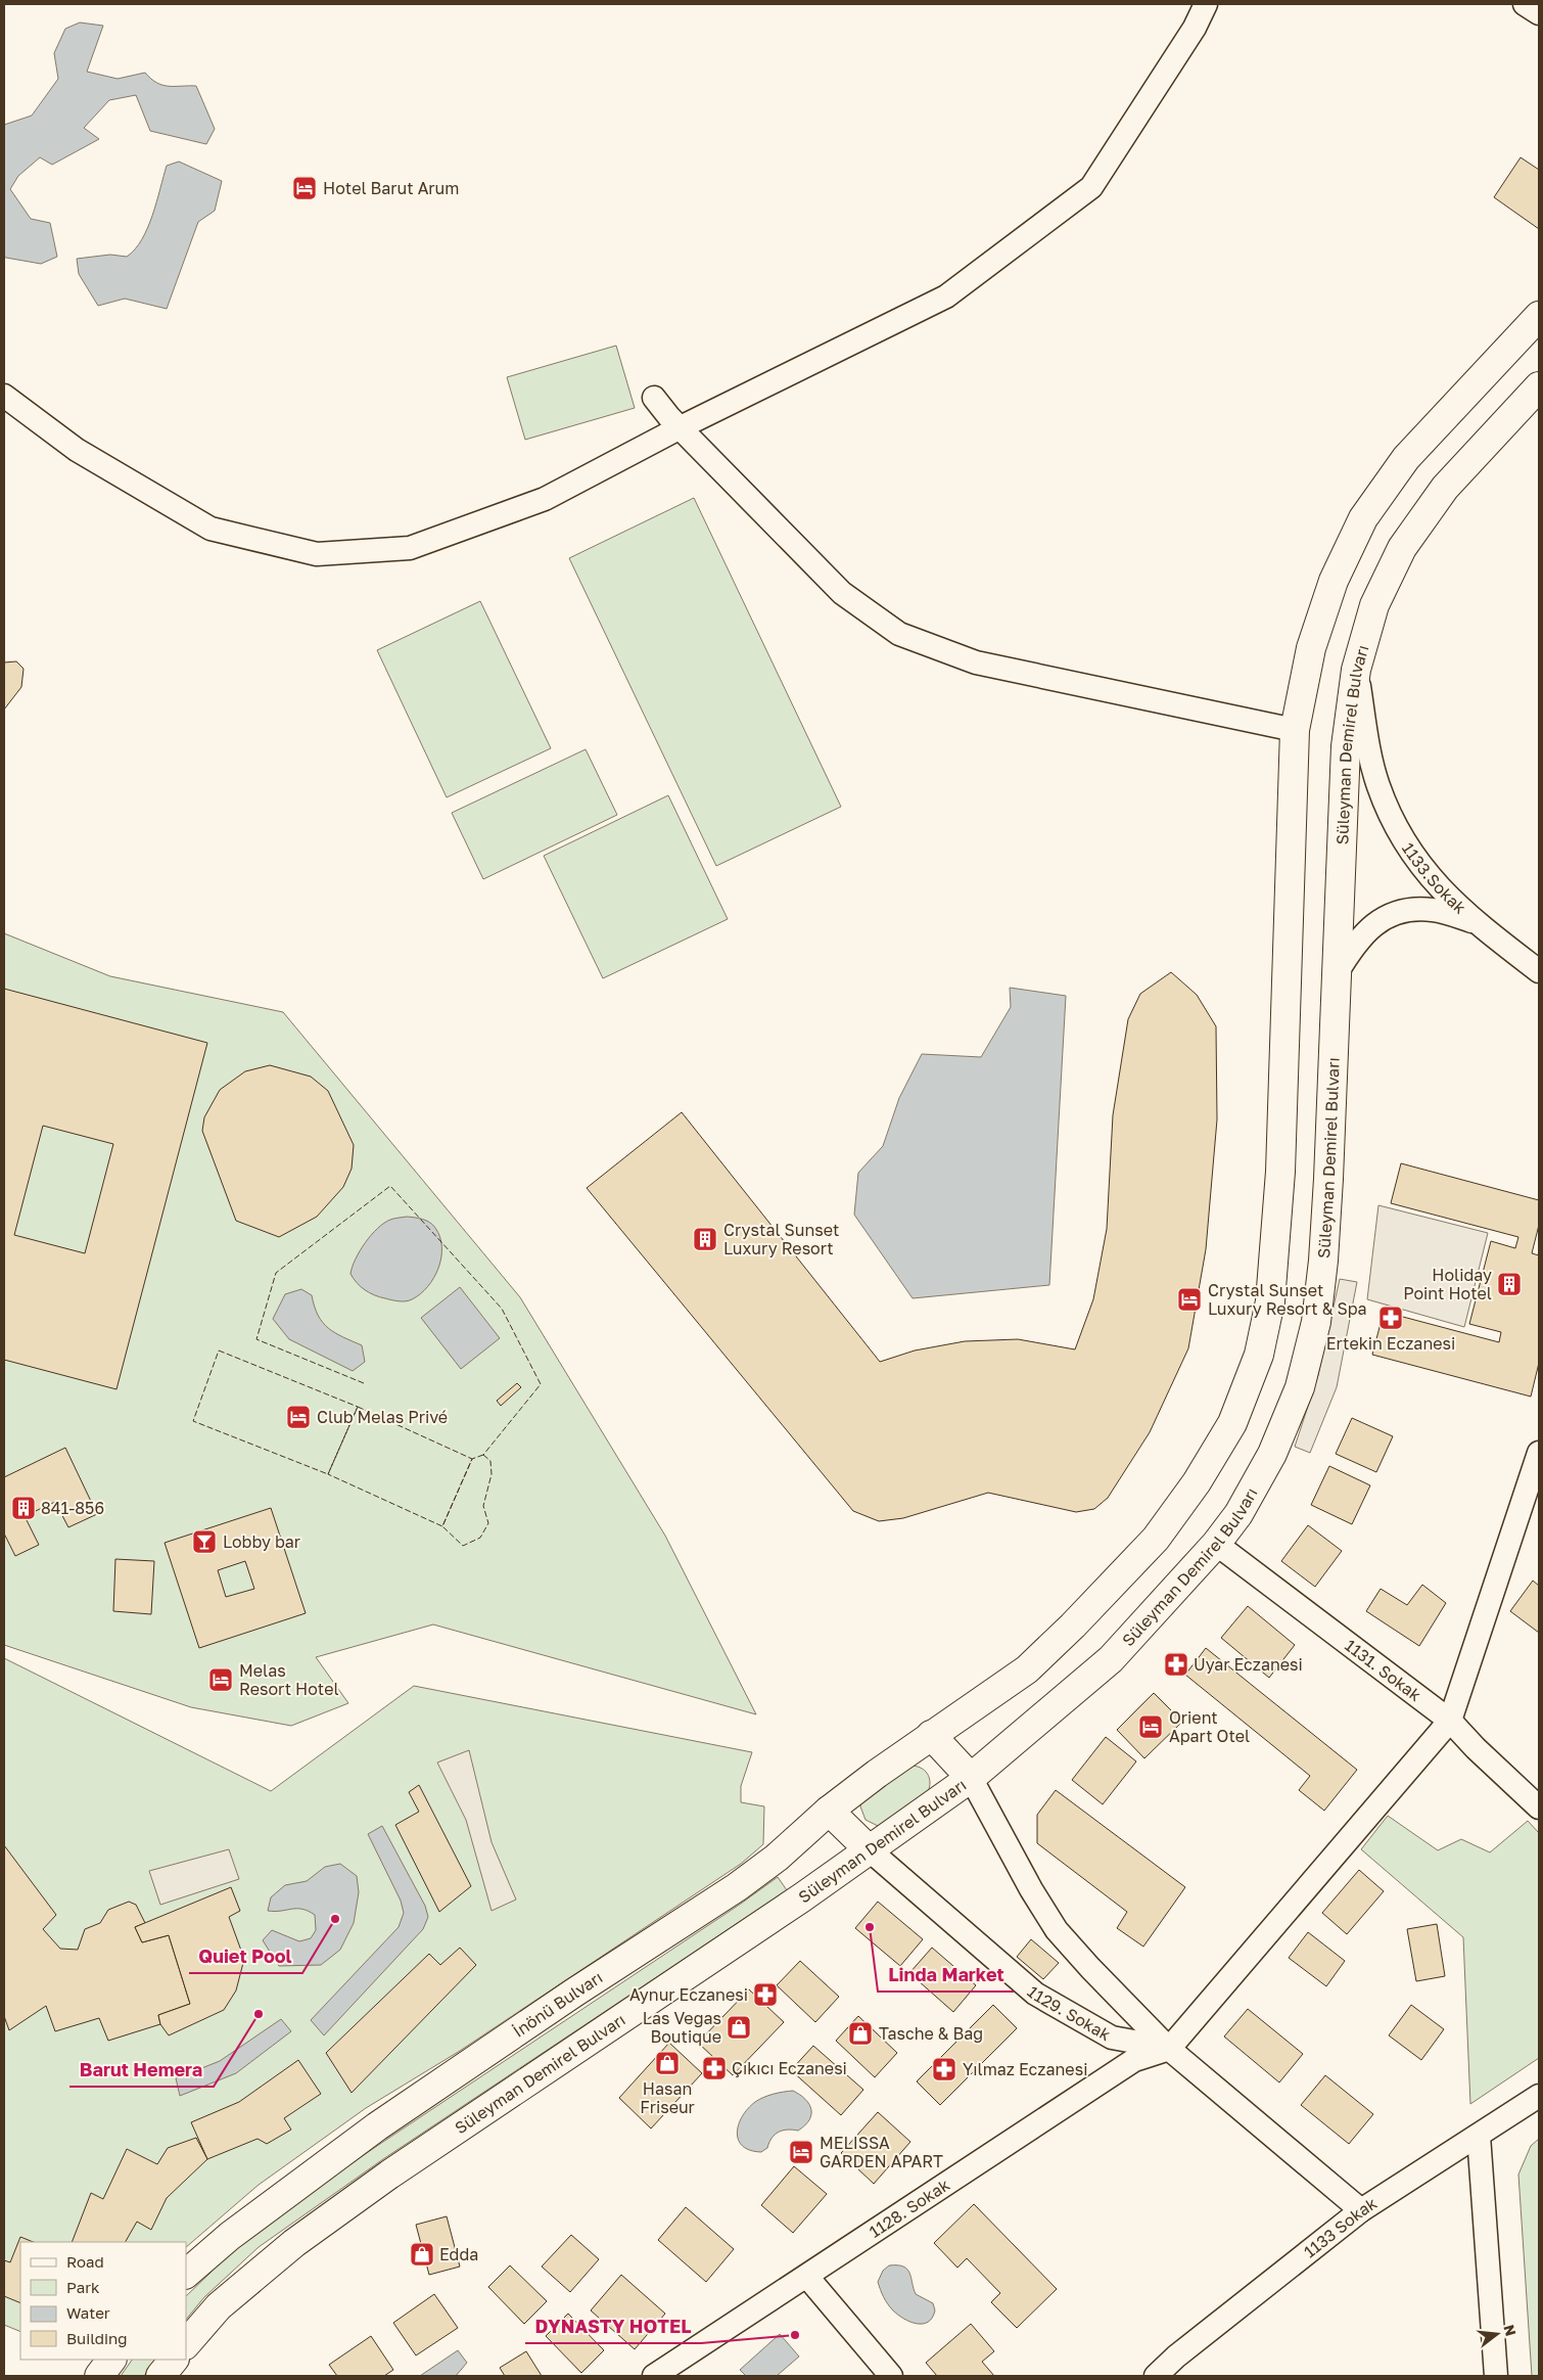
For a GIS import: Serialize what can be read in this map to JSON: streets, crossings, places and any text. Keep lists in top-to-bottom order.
{
  "streets": {
    "main road": ["Süleyman Demirel Bulvarı", "İnönü Bulvarı"],
    "street": [
      "1133.Sokak",
      "1131. Sokak",
      "1129. Sokak",
      "1128. Sokak",
      "1133 Sokak"
    ]
  },
  "crossings": [
    ["Süleyman Demirel Bulvarı", "1133.Sokak"],
    ["Süleyman Demirel Bulvarı", "1131. Sokak"],
    ["Süleyman Demirel Bulvarı", "1129. Sokak"],
    ["1129. Sokak", "1128. Sokak"],
    ["1129. Sokak", "1133 Sokak"]
  ],
  "places": {
    "hotel": [
      "Hotel Barut Arum",
      "Crystal Sunset Luxury Resort & Spa",
      "Club Melas Privé",
      "Melas Resort Hotel",
      "Orient Apart Otel",
      "MELISSA GARDEN APART"
    ],
    "building": ["Crystal Sunset Luxury Resort", "Holiday Point Hotel", "841-856"],
    "pharmacy": [
      "Ertekin Eczanesi",
      "Uyar Eczanesi",
      "Aynur Eczanesi",
      "Çıkıcı Eczanesi",
      "Yılmaz Eczanesi"
    ],
    "bar": ["Lobby bar"],
    "other": [
      "Quiet Pool",
      "Linda Market",
      "Barut Hemera",
      "DYNASTY HOTEL"
    ],
    "shop": [
      "Las Vegas Boutique",
      "Tasche & Bag",
      "Hasan Friseur",
      "Edda"
    ]
  },
  "legend": [
    "Road",
    "Park",
    "Water",
    "Building"
  ],
  "north": "right"
}
